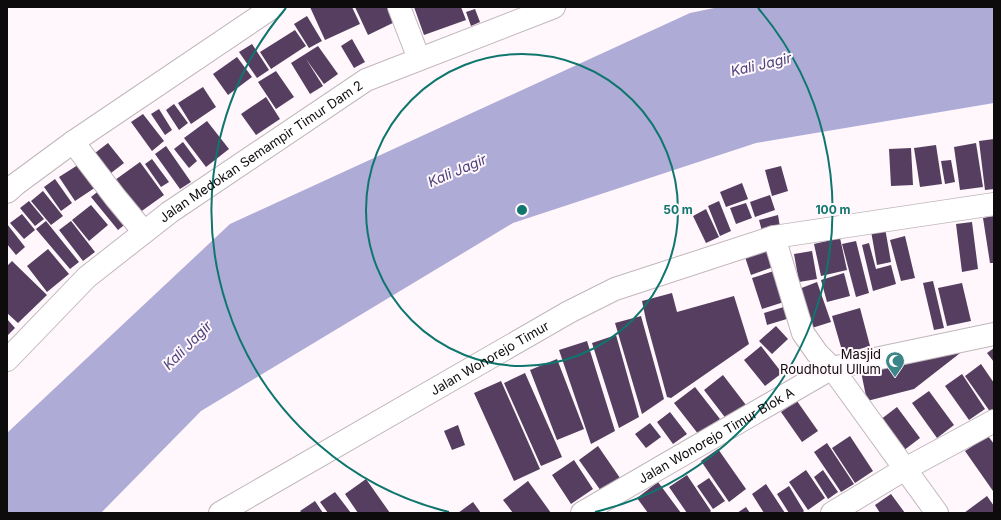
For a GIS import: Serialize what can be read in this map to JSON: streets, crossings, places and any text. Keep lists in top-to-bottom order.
{
  "streets": {
    "street": ["Jalan Medokan Semampir Timur Dam 2", "Jalan Wonorejo Timur", "Jalan Wonorejo Timur Blok A"]
  },
  "water": ["Kali Jagir"],
  "places": {
    "mosque": ["Masjid Roudhotul Ullum"]
  },
  "rings": ["50 m", "100 m"]
}
